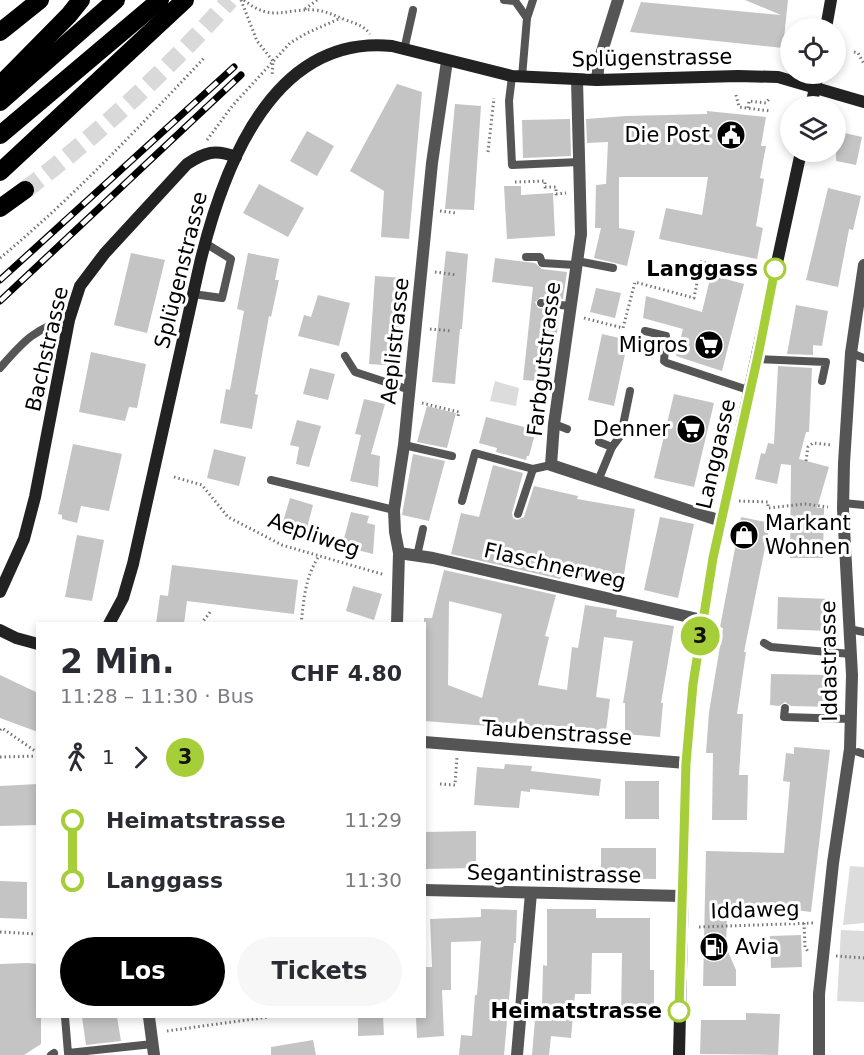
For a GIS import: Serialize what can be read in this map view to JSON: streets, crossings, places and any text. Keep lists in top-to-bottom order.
{
  "streets": {
    "main road": ["Splügenstrasse", "Bachstrasse", "Langgasse"],
    "street": [
      "Aeplistrasse",
      "Farbgutstrasse",
      "Flaschnerweg",
      "Iddastrasse",
      "Taubenstrasse",
      "Segantinistrasse"
    ],
    "path": ["Aepliweg", "Iddaweg"]
  },
  "crossings": [
    ["Splügenstrasse", "Aeplistrasse"],
    ["Splügenstrasse", "Bachstrasse"],
    ["Splügenstrasse", "Farbgutstrasse"],
    ["Aeplistrasse", "Flaschnerweg"],
    ["Farbgutstrasse", "Langgasse"],
    ["Langgasse", "Flaschnerweg"],
    ["Langgasse", "Taubenstrasse"],
    ["Langgasse", "Segantinistrasse"]
  ],
  "places": {
    "public building": ["Die Post"],
    "other": ["Langgass", "Heimatstrasse"],
    "supermarket": ["Migros", "Denner"],
    "shop": ["Markant Wohnen"],
    "fuel station": ["Avia"]
  },
  "lines": ["bus line 3"],
  "page": {
    "on_map": "3",
    "heading": ["2 Min.", "11:28 – 11:30 · Bus", "CHF 4.80"],
    "legs": ["1", "3"],
    "list": [
      {
        "name": "Heimatstrasse",
        "value": "11:29"
      },
      {
        "name": "Langgass",
        "value": "11:30"
      }
    ],
    "buttons": ["Los", "Tickets"]
  }
}
